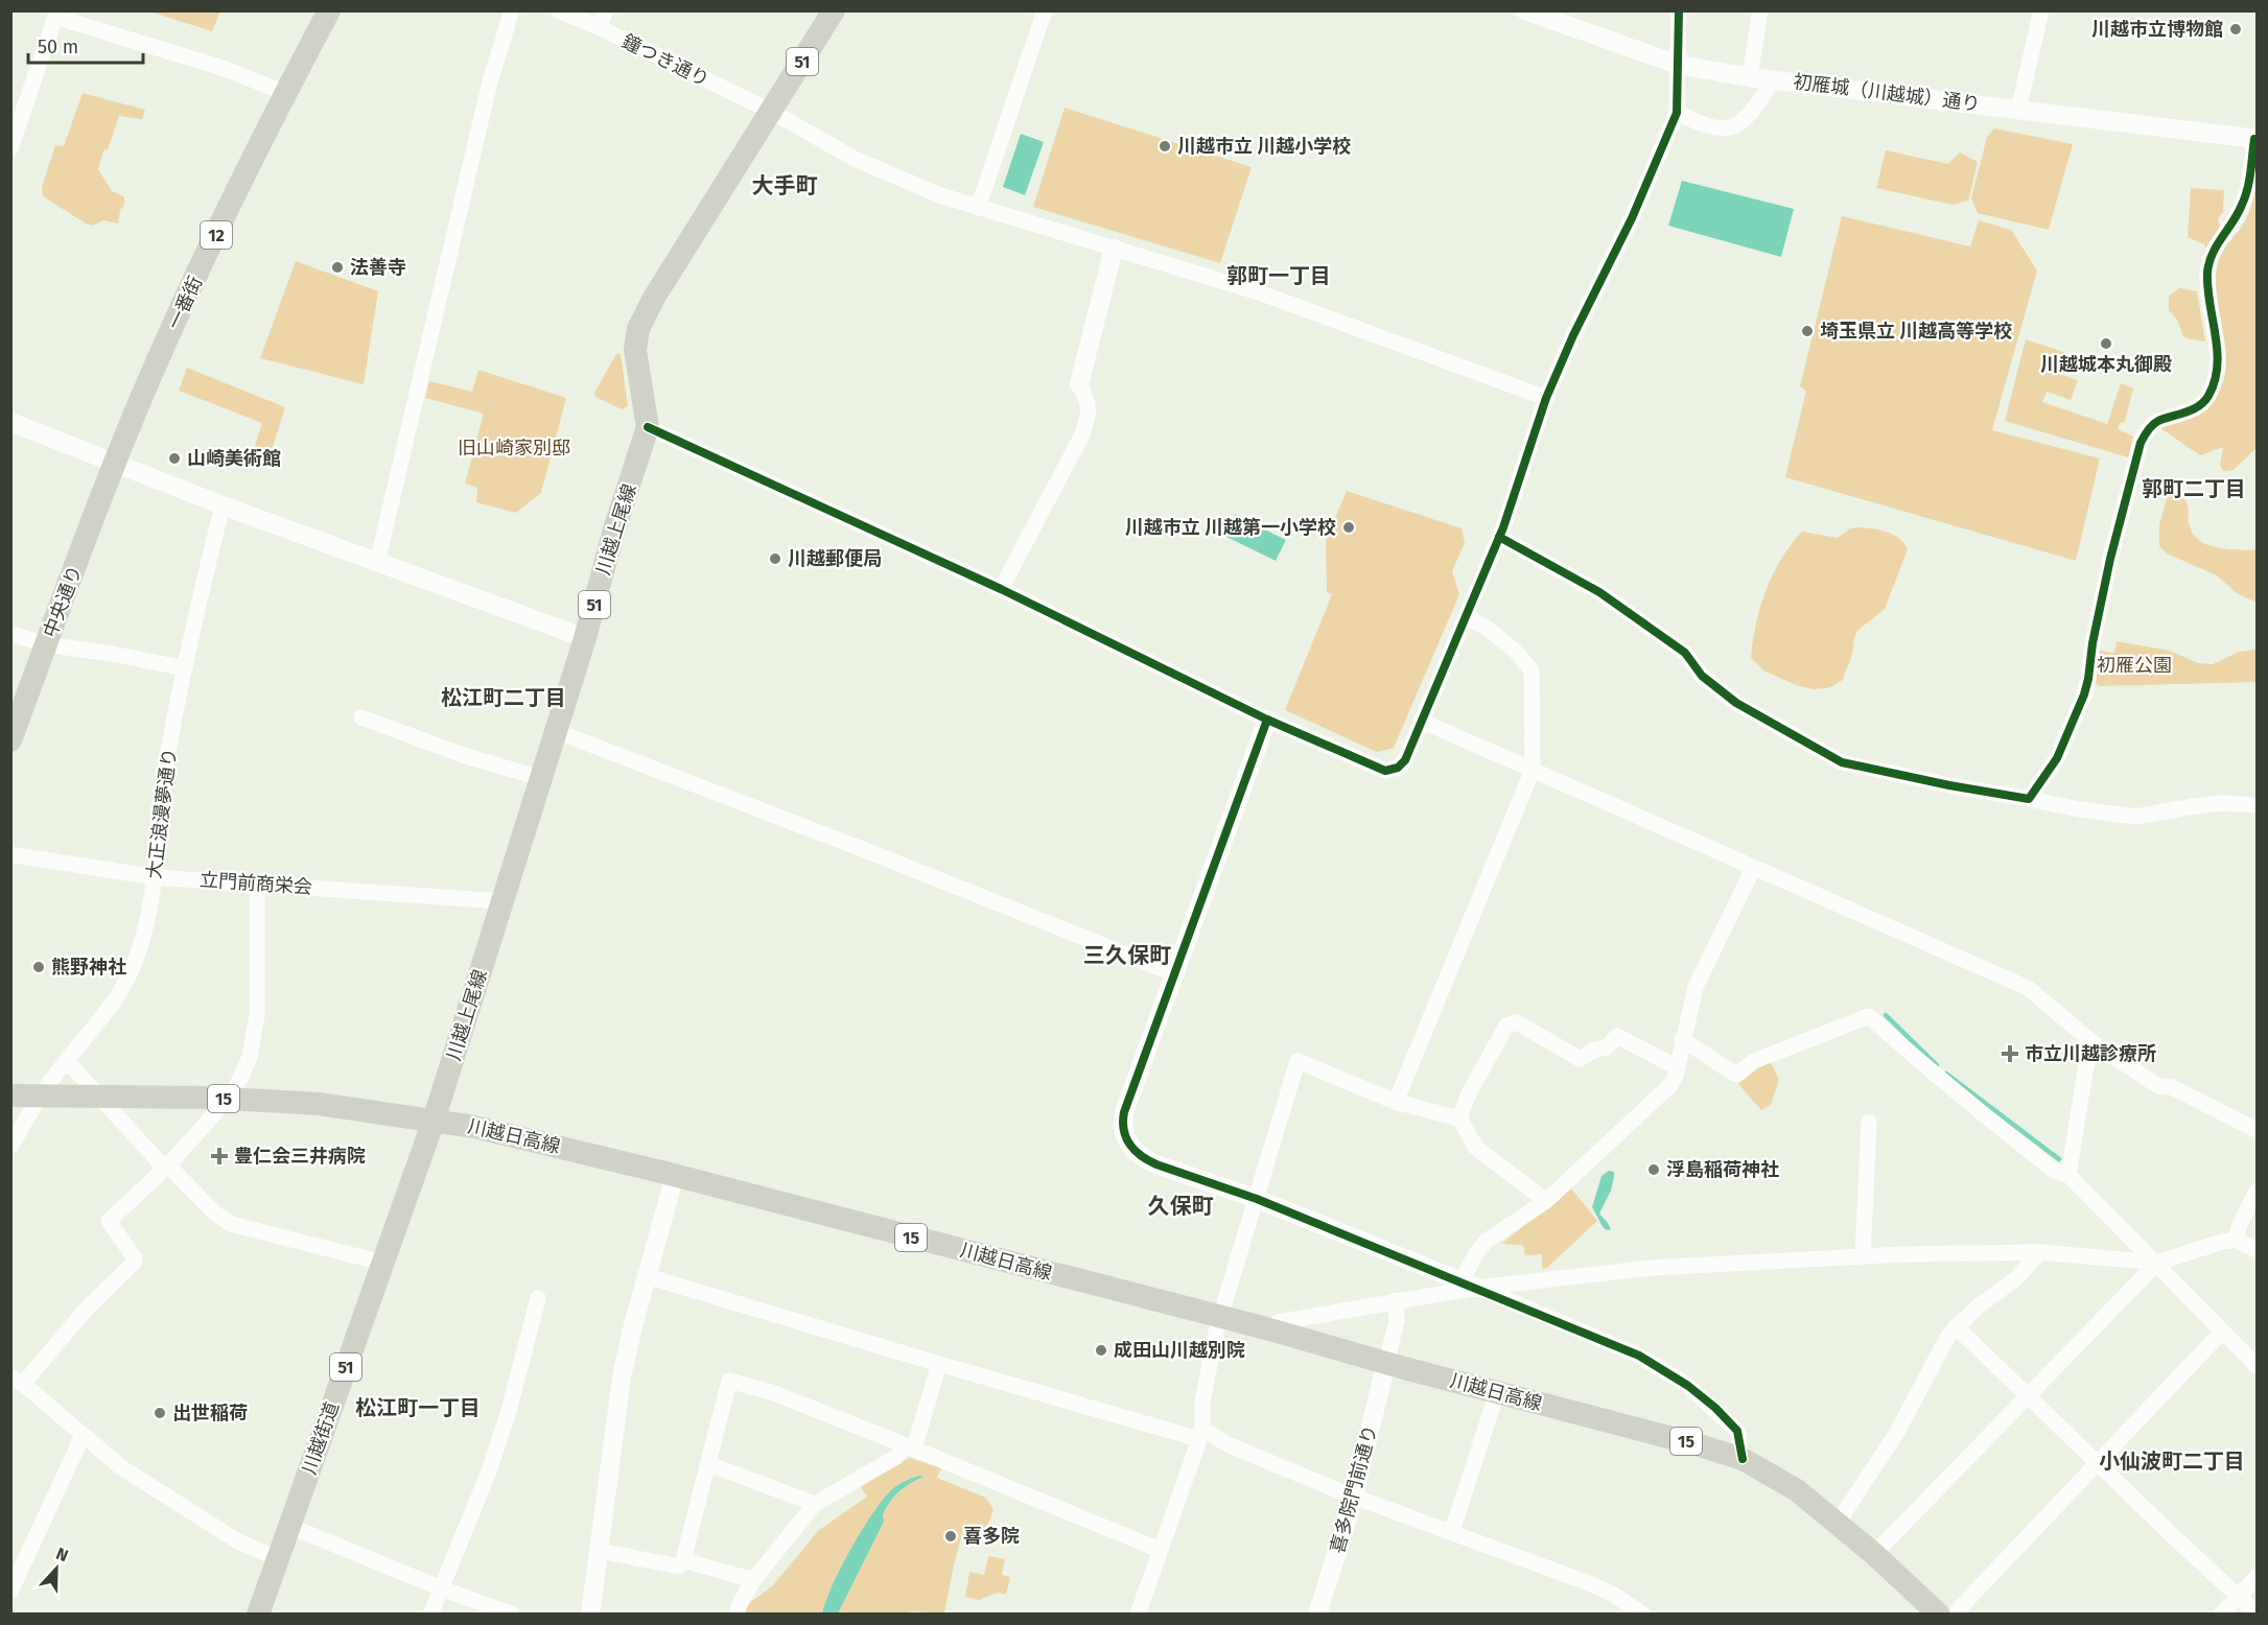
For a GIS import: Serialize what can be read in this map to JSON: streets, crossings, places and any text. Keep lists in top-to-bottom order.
{
  "streets": {
    "main road": [
      "51",
      "12",
      "一番街",
      "川越上尾線",
      "中央通り",
      "15",
      "川越日高線",
      "川越街道"
    ],
    "street": [
      "鐘つき通り",
      "初雁城（川越城）通り",
      "大正浪漫夢通り",
      "立門前商栄会",
      "喜多院門前通り"
    ]
  },
  "crossings": [
    ["鐘つき通り", "川越上尾線"],
    ["一番街", "中央通り"],
    ["川越上尾線", "立門前商栄会"],
    ["川越上尾線", "川越日高線"],
    ["川越上尾線", "川越街道"],
    ["大正浪漫夢通り", "立門前商栄会"],
    ["大正浪漫夢通り", "川越日高線"],
    ["川越日高線", "川越街道"],
    ["川越日高線", "喜多院門前通り"]
  ],
  "districts": [
    "大手町",
    "郭町一丁目",
    "郭町二丁目",
    "松江町二丁目",
    "三久保町",
    "久保町",
    "松江町一丁目",
    "小仙波町二丁目"
  ],
  "parks": ["旧山崎家別邸", "初雁公園"],
  "places": {
    "other": [
      "川越市立博物館",
      "川越市立 川越小学校",
      "法善寺",
      "埼玉県立 川越高等学校",
      "川越城本丸御殿",
      "山崎美術館",
      "川越市立 川越第一小学校",
      "川越郵便局",
      "熊野神社",
      "浮島稲荷神社",
      "成田山川越別院",
      "出世稲荷",
      "喜多院"
    ],
    "health": ["市立川越診療所", "豊仁会三井病院"]
  },
  "scale_bar": "50 m",
  "north": "top"
}
